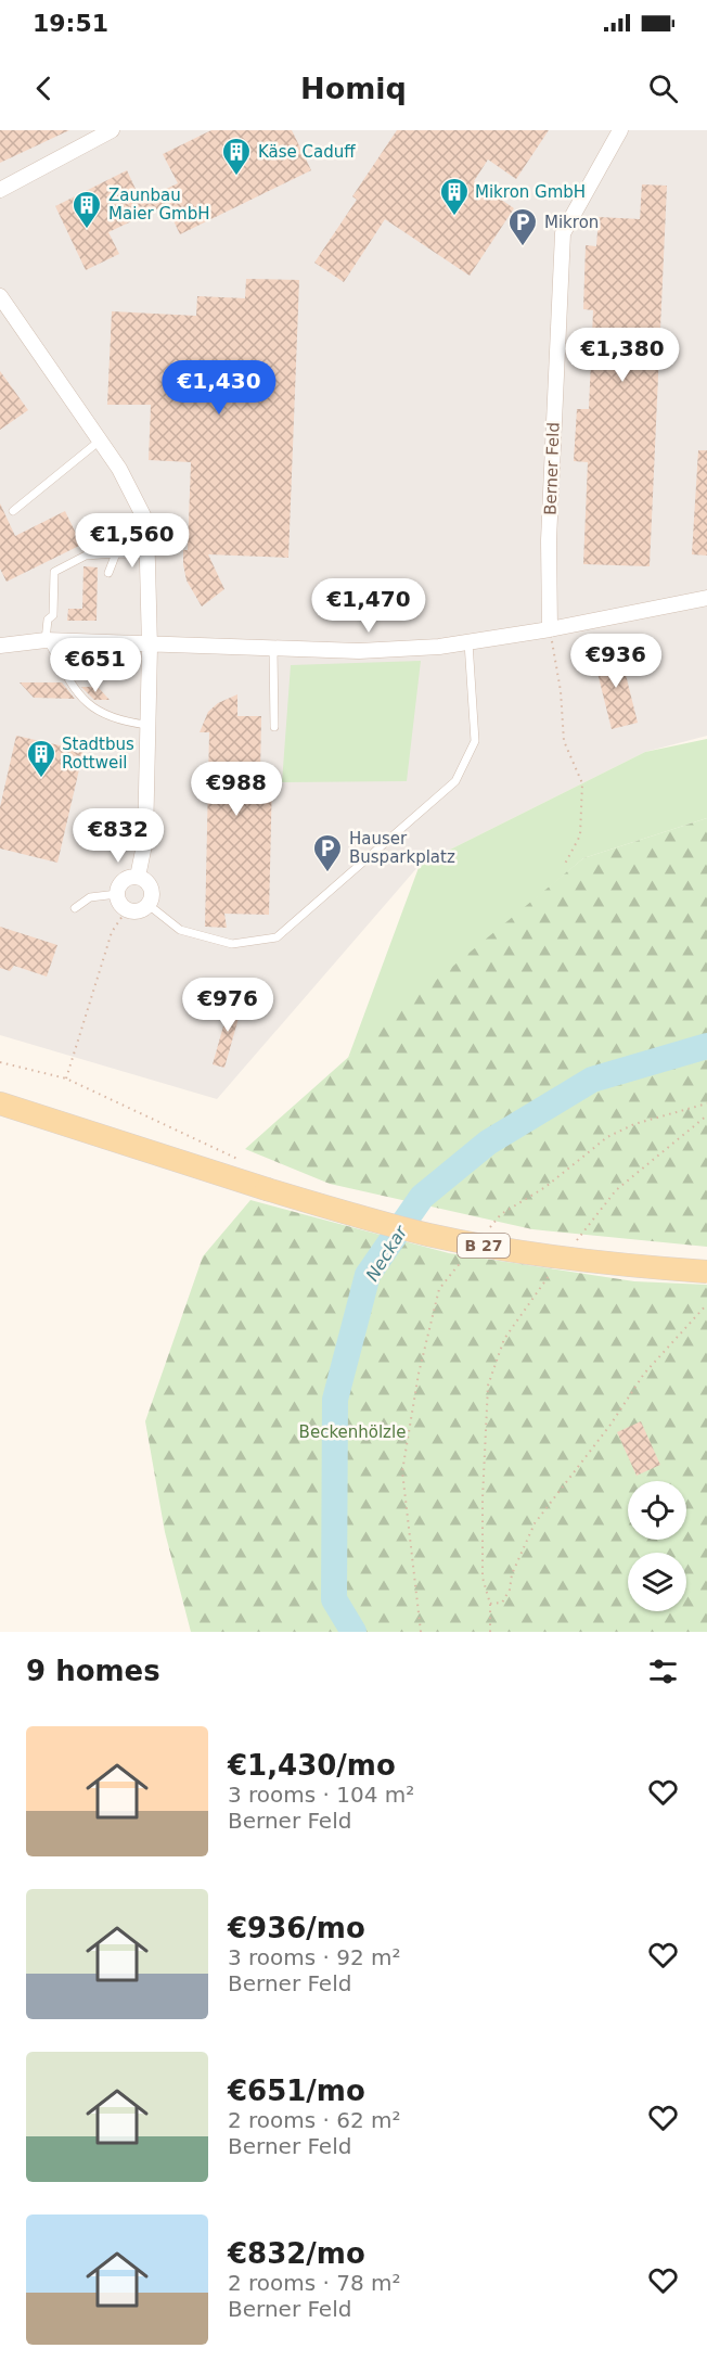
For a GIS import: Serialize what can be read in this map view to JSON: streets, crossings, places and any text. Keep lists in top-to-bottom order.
{
  "streets": {
    "main road": ["B 27"],
    "street": ["Berner Feld"]
  },
  "water": ["Neckar"],
  "parks": ["Beckenhölzle"],
  "places": {
    "building": [
      "Käse Caduff",
      "Mikron GmbH",
      "Zaunbau Maier GmbH",
      "Stadtbus Rottweil"
    ],
    "parking": ["Mikron", "Hauser Busparkplatz"]
  },
  "page": {
    "status": "19:51",
    "header": "Homiq",
    "price": [
      "€1,380",
      "€1,430",
      "€1,560",
      "€1,470",
      "€936",
      "€651",
      "€988",
      "€832",
      "€976"
    ],
    "heading": "9 homes",
    "list": [
      {
        "name": "€1,430/mo",
        "note": "3 rooms · 104 m² · Berner Feld"
      },
      {
        "name": "€936/mo",
        "note": "3 rooms · 92 m² · Berner Feld"
      },
      {
        "name": "€651/mo",
        "note": "2 rooms · 62 m² · Berner Feld"
      },
      {
        "name": "€832/mo",
        "note": "2 rooms · 78 m² · Berner Feld"
      }
    ]
  }
}
